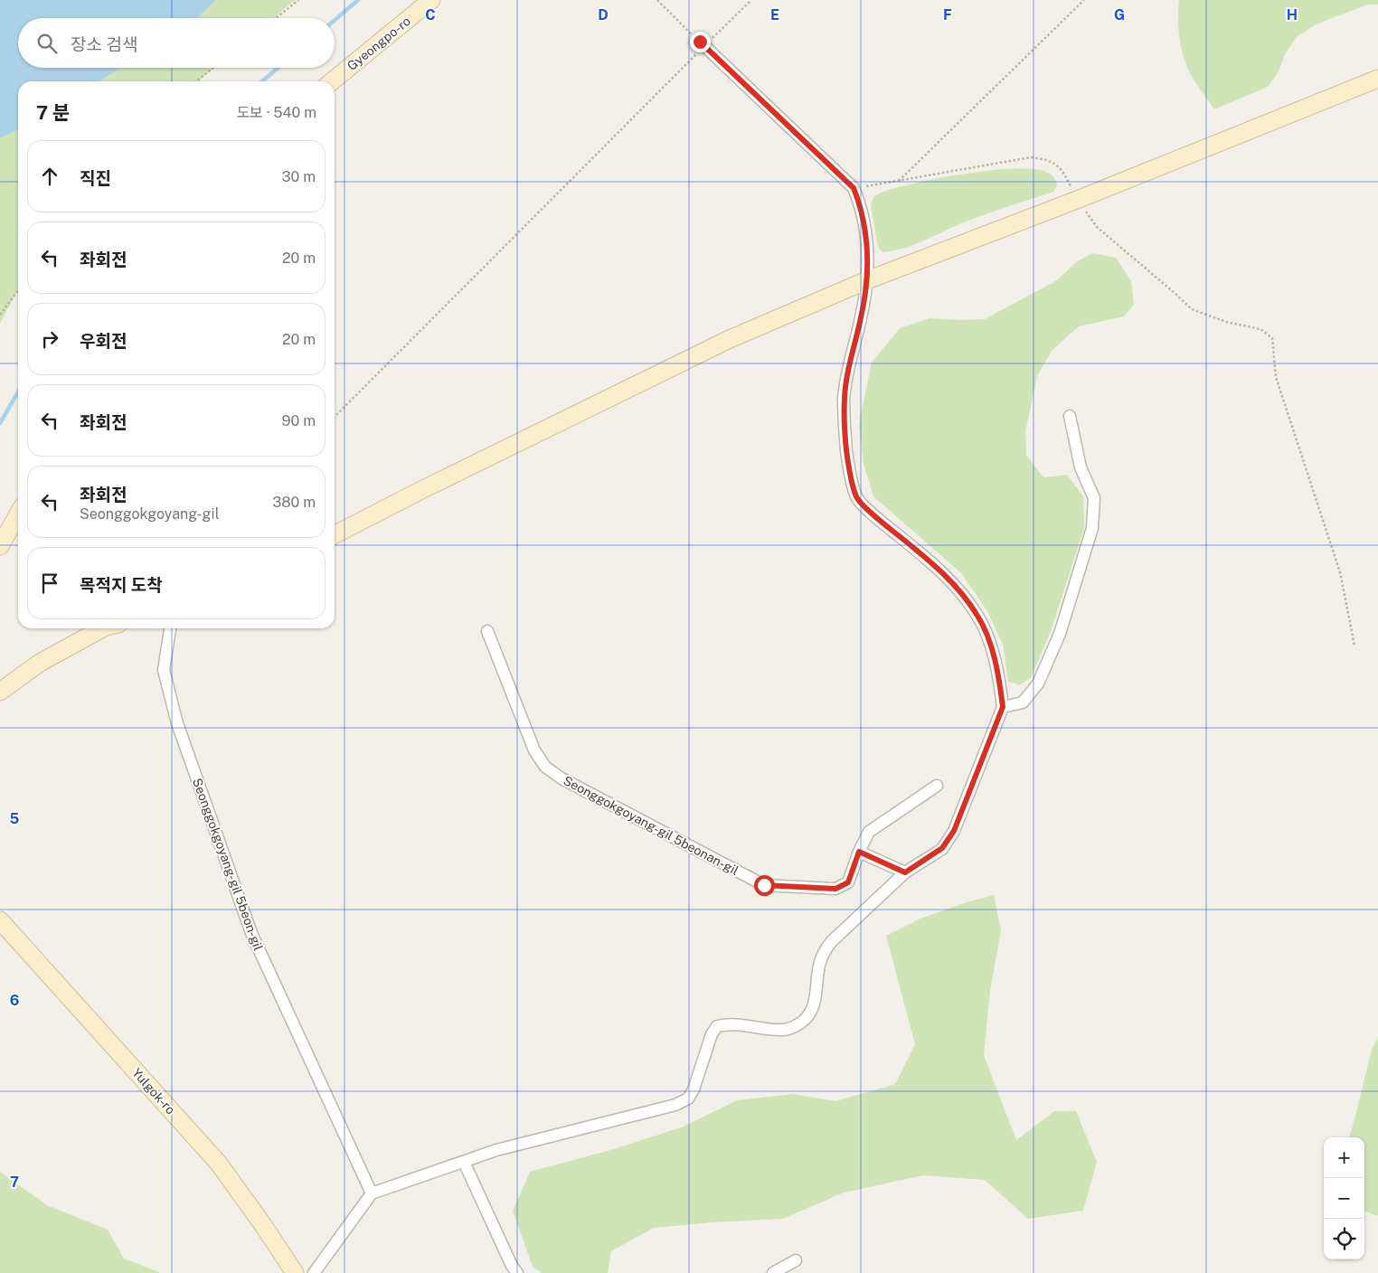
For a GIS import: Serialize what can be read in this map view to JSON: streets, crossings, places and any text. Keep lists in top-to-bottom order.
{
  "streets": {
    "street": [
      "Gyeongpo-ro",
      "Seonggokgoyang-gil 5beonan-gil",
      "Seonggokgoyang-gil 5beon-gil",
      "Yulgok-ro"
    ]
  },
  "page": {
    "search": "장소 검색",
    "heading": ["7 분", "도보 · 540 m"],
    "list": [
      ["직진", "30 m"],
      ["좌회전", "20 m"],
      ["우회전", "20 m"],
      ["좌회전", "90 m"],
      ["좌회전", "Seonggokgoyang-gil", "380 m"],
      "목적지 도착"
    ],
    "map_buttons": ["+", "−"]
  },
  "grid": {
    "columns": [
      "C",
      "D",
      "E",
      "F",
      "G",
      "H"
    ],
    "rows": ["5", "6", "7"]
  }
}
